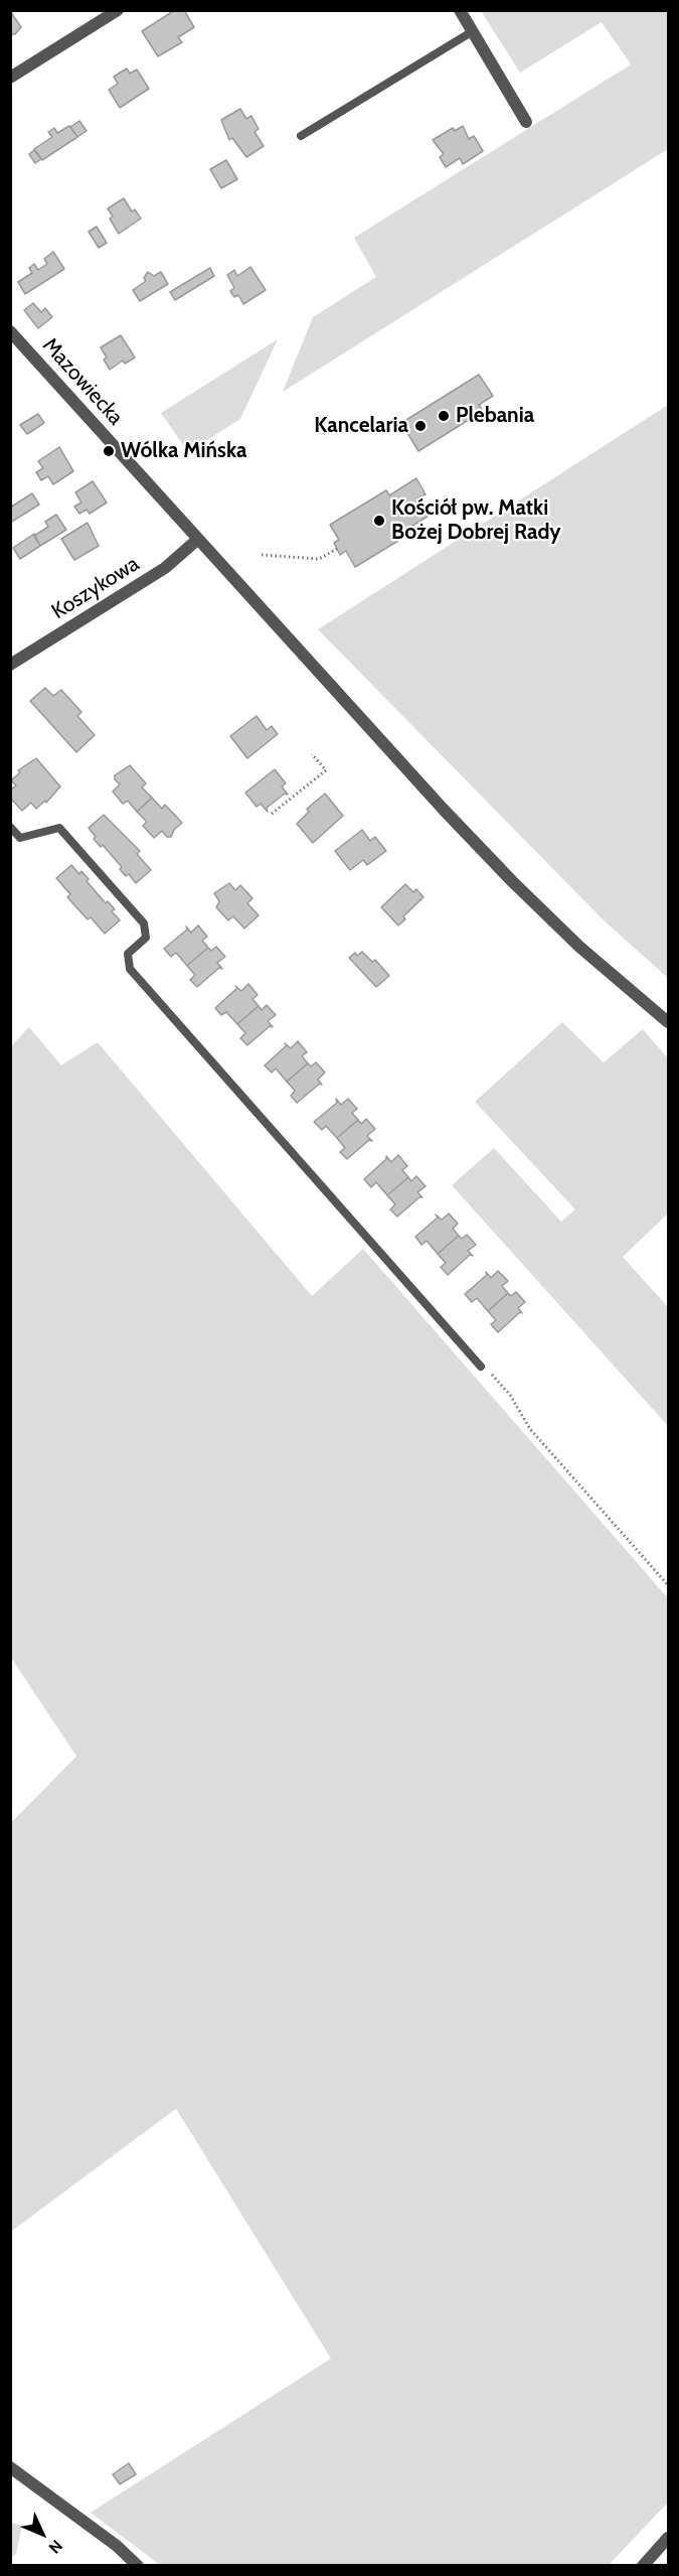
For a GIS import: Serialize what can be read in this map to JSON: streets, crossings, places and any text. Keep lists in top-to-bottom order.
{
  "streets": {
    "street": ["Mazowiecka", "Koszykowa"]
  },
  "crossings": [
    ["Mazowiecka", "Koszykowa"]
  ],
  "places": [
    "Plebania",
    "Kancelaria",
    "Wólka Mińska",
    "Kościół pw. Matki Bożej Dobrej Rady"
  ],
  "north": "bottom right"
}
